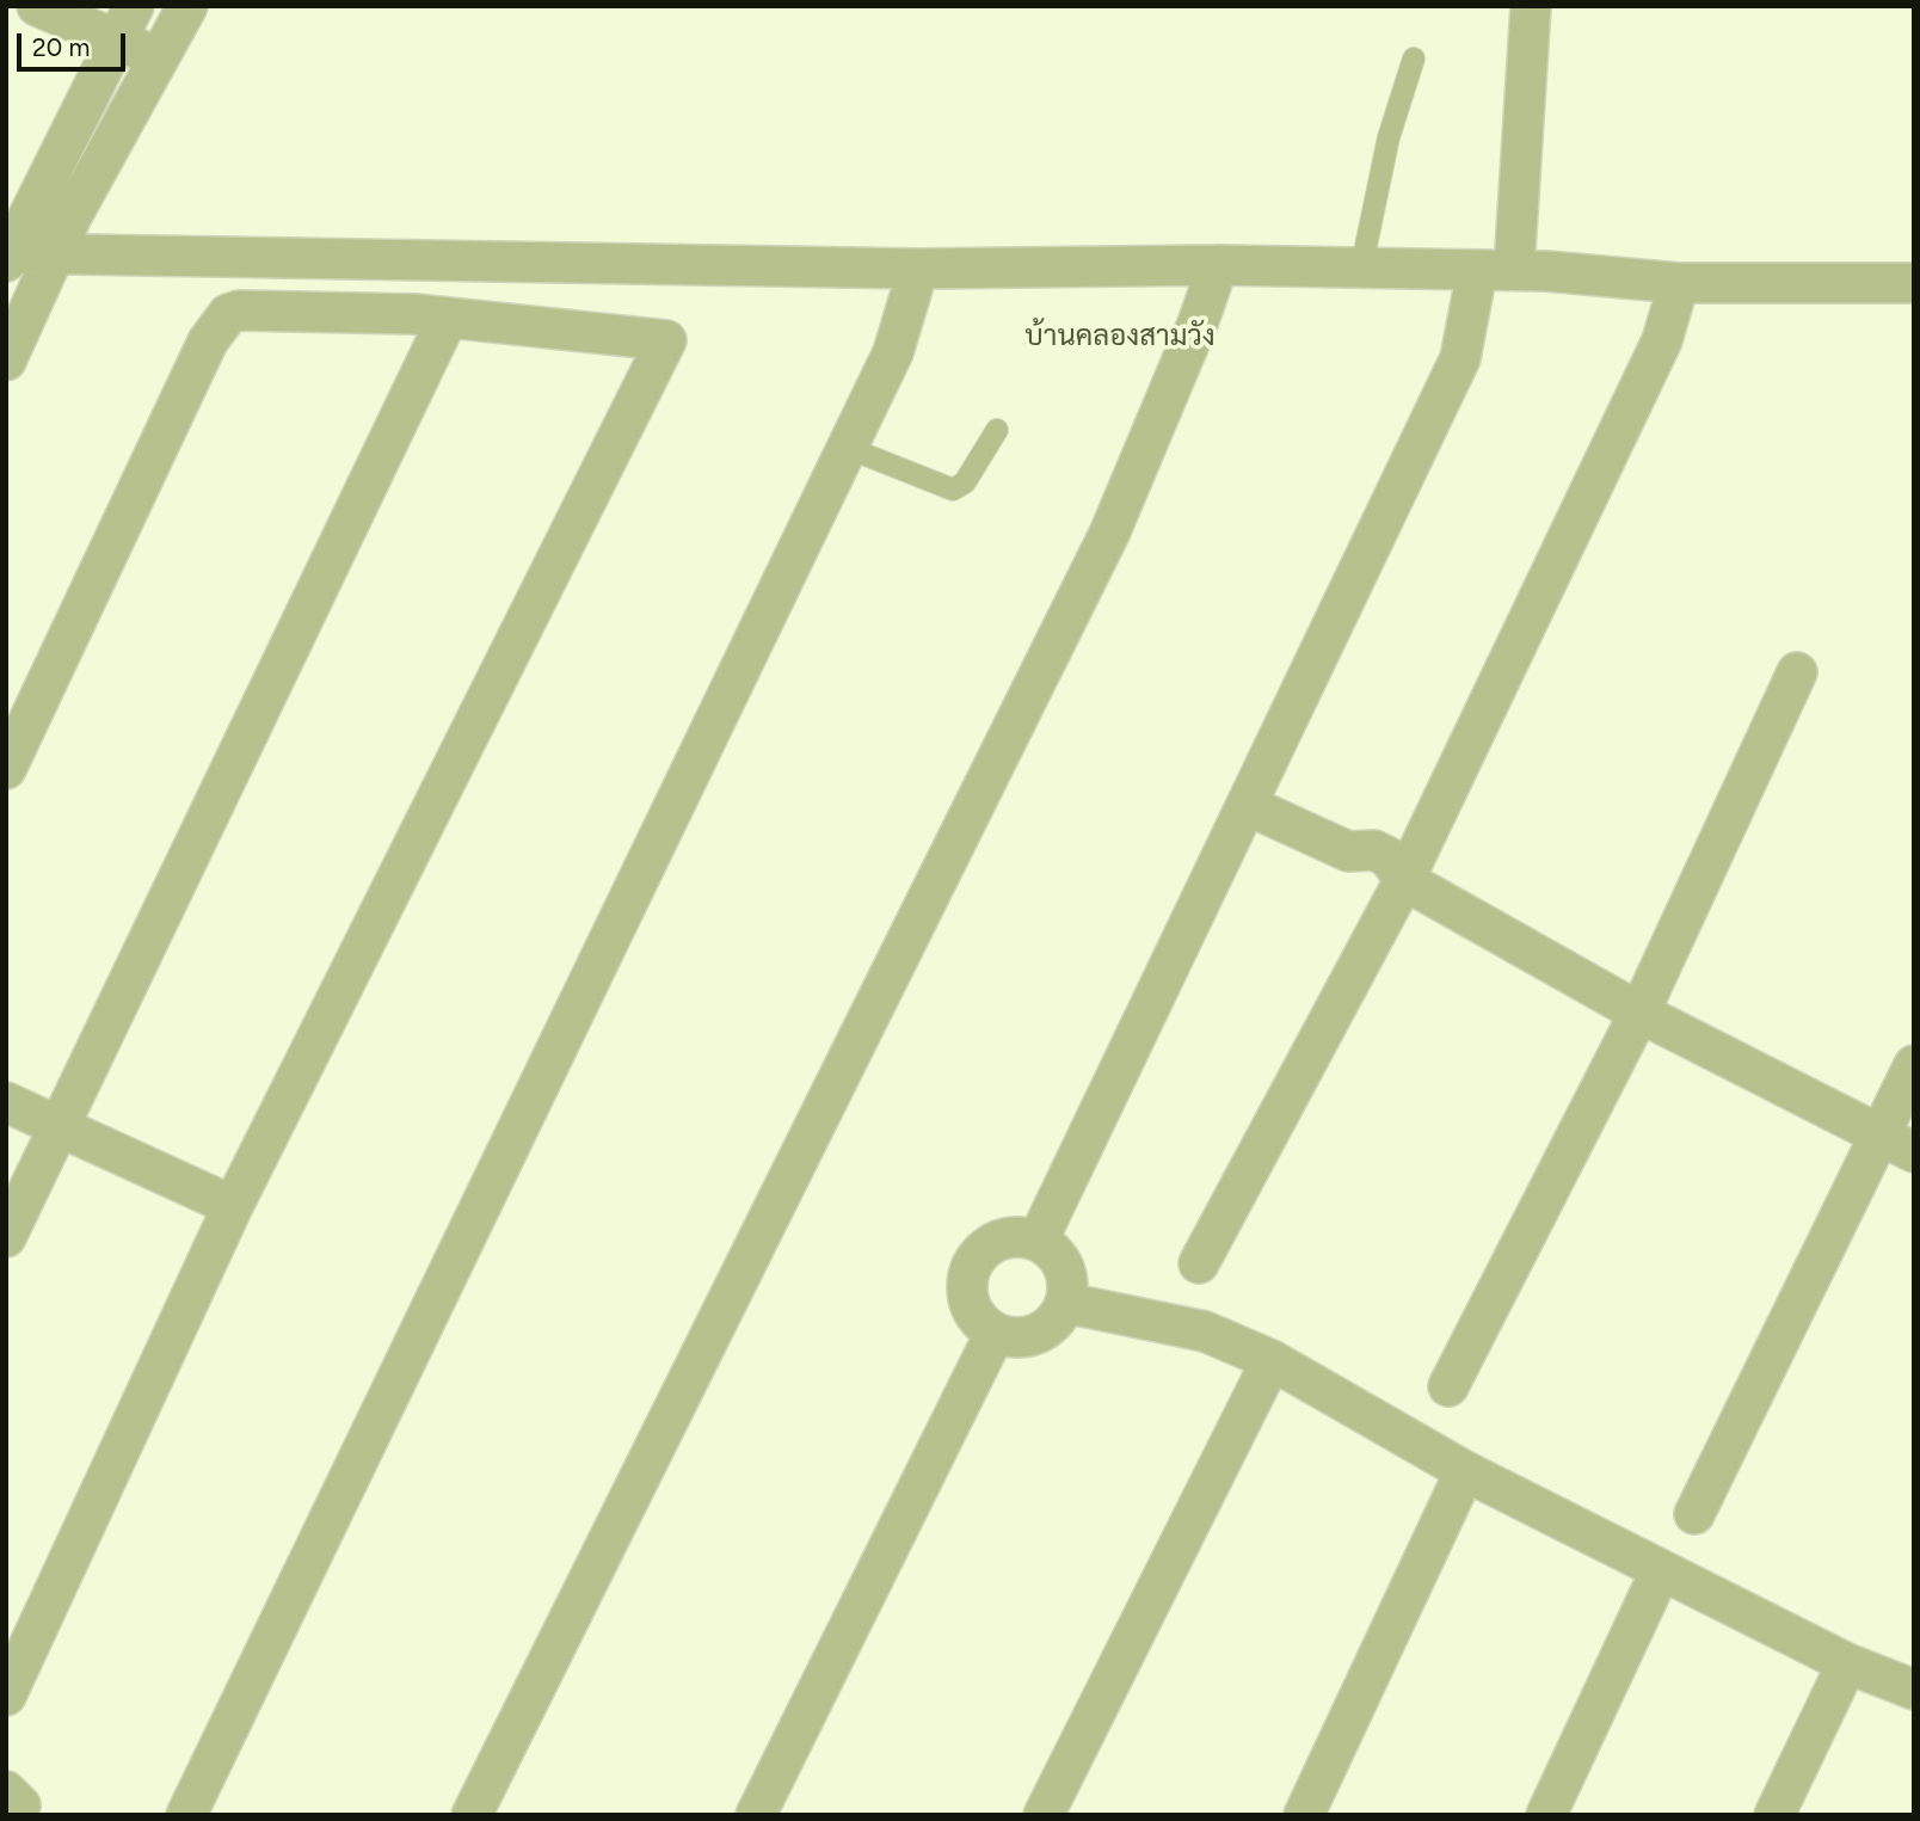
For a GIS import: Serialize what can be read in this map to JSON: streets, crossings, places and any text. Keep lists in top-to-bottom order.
{
  "districts": ["บ้านคลองสามวัง"],
  "scale_bar": "20 m"
}
